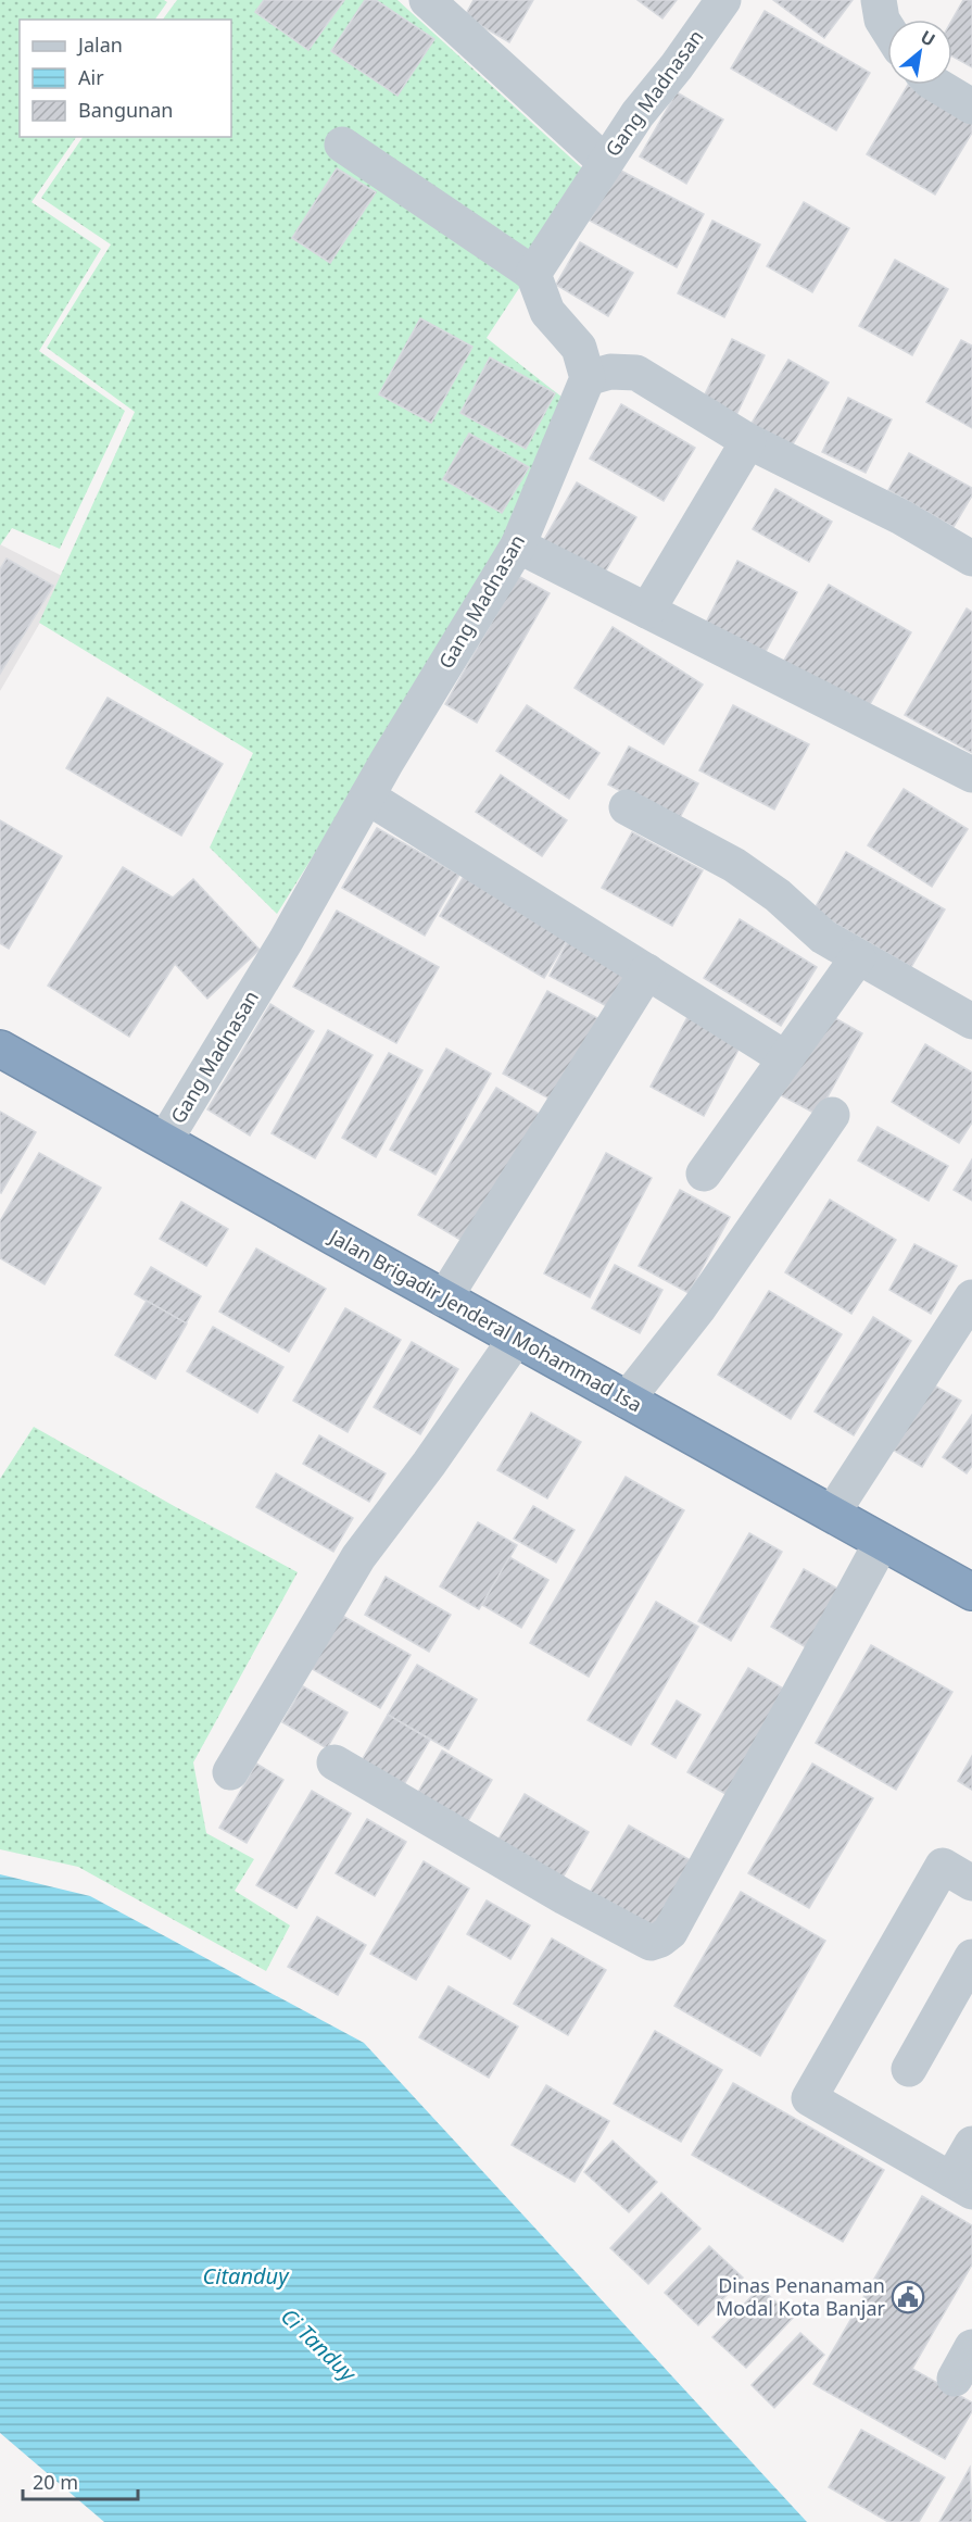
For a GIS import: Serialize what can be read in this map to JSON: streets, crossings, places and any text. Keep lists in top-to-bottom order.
{
  "streets": {
    "highway": ["Jalan Brigadir Jenderal Mohammad Isa"],
    "street": ["Gang Madnasan"]
  },
  "crossings": [
    ["Gang Madnasan", "Jalan Brigadir Jenderal Mohammad Isa"]
  ],
  "water": ["Citanduy", "Ci Tanduy"],
  "places": {
    "public building": ["Dinas Penanaman Modal Kota Banjar"]
  },
  "legend": ["Jalan", "Air", "Bangunan"],
  "scale_bar": "20 m",
  "north": "top right"
}
